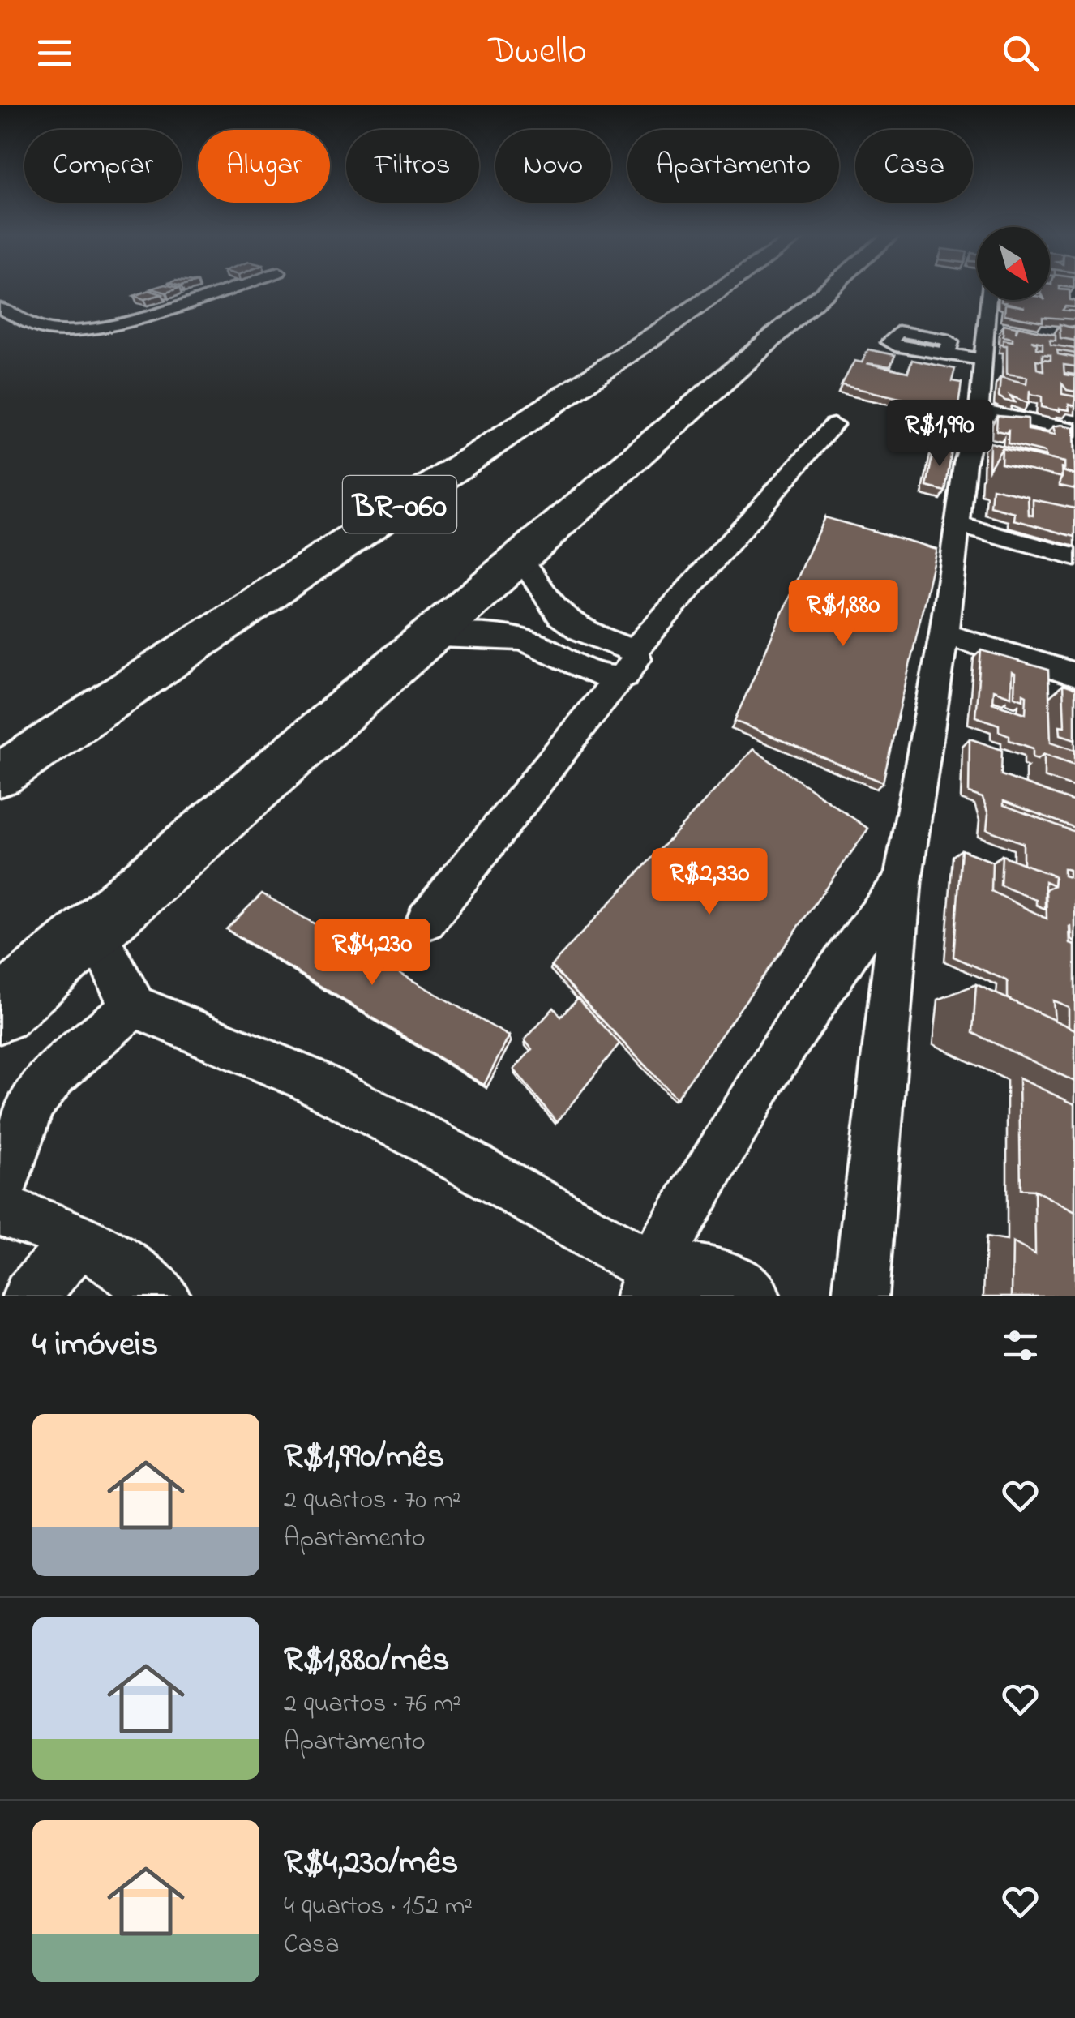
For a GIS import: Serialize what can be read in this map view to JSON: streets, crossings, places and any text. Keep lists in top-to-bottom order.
{
  "streets": {
    "highway": ["BR-060"]
  },
  "north": "bottom right",
  "page": {
    "header": "Dwello",
    "chip": [
      "Comprar",
      "Alugar",
      "Filtros",
      "Novo",
      "Apartamento",
      "Casa"
    ],
    "price": [
      "R$1,990",
      "R$1,880",
      "R$2,330",
      "R$4,230"
    ],
    "heading": "4 imóveis",
    "list": [
      {
        "name": "R$1,990/mês",
        "note": "2 quartos · 70 m² · Apartamento"
      },
      {
        "name": "R$1,880/mês",
        "note": "2 quartos · 76 m² · Apartamento"
      },
      {
        "name": "R$4,230/mês",
        "note": "4 quartos · 152 m² · Casa"
      }
    ]
  }
}
